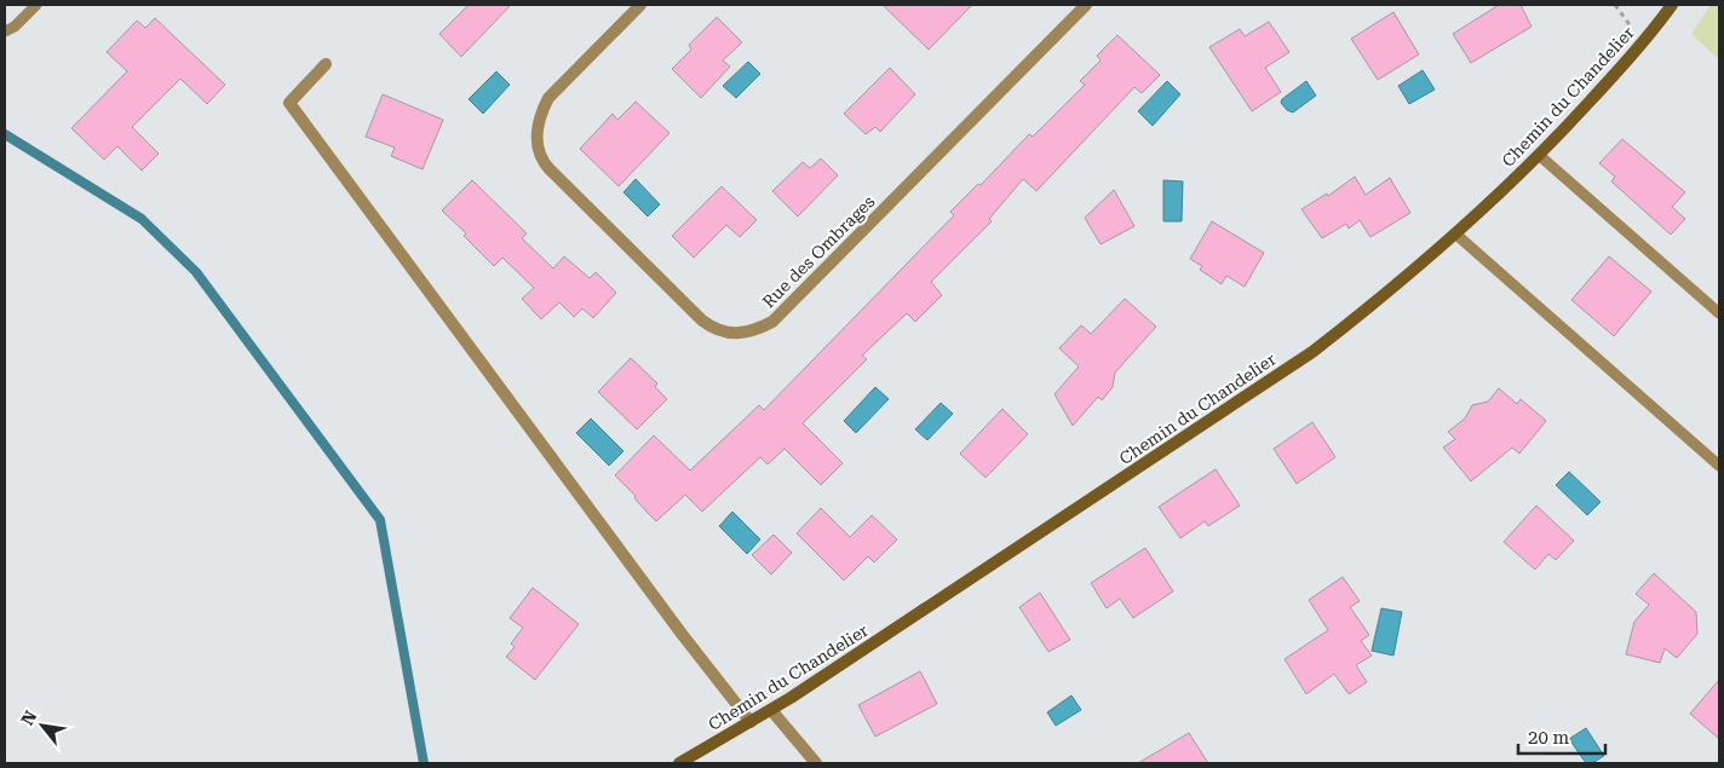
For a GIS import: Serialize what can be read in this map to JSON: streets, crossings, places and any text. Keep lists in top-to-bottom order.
{
  "streets": {
    "street": ["Chemin du Chandelier", "Rue des Ombrages"]
  },
  "scale_bar": "20 m",
  "north": "top left"
}
